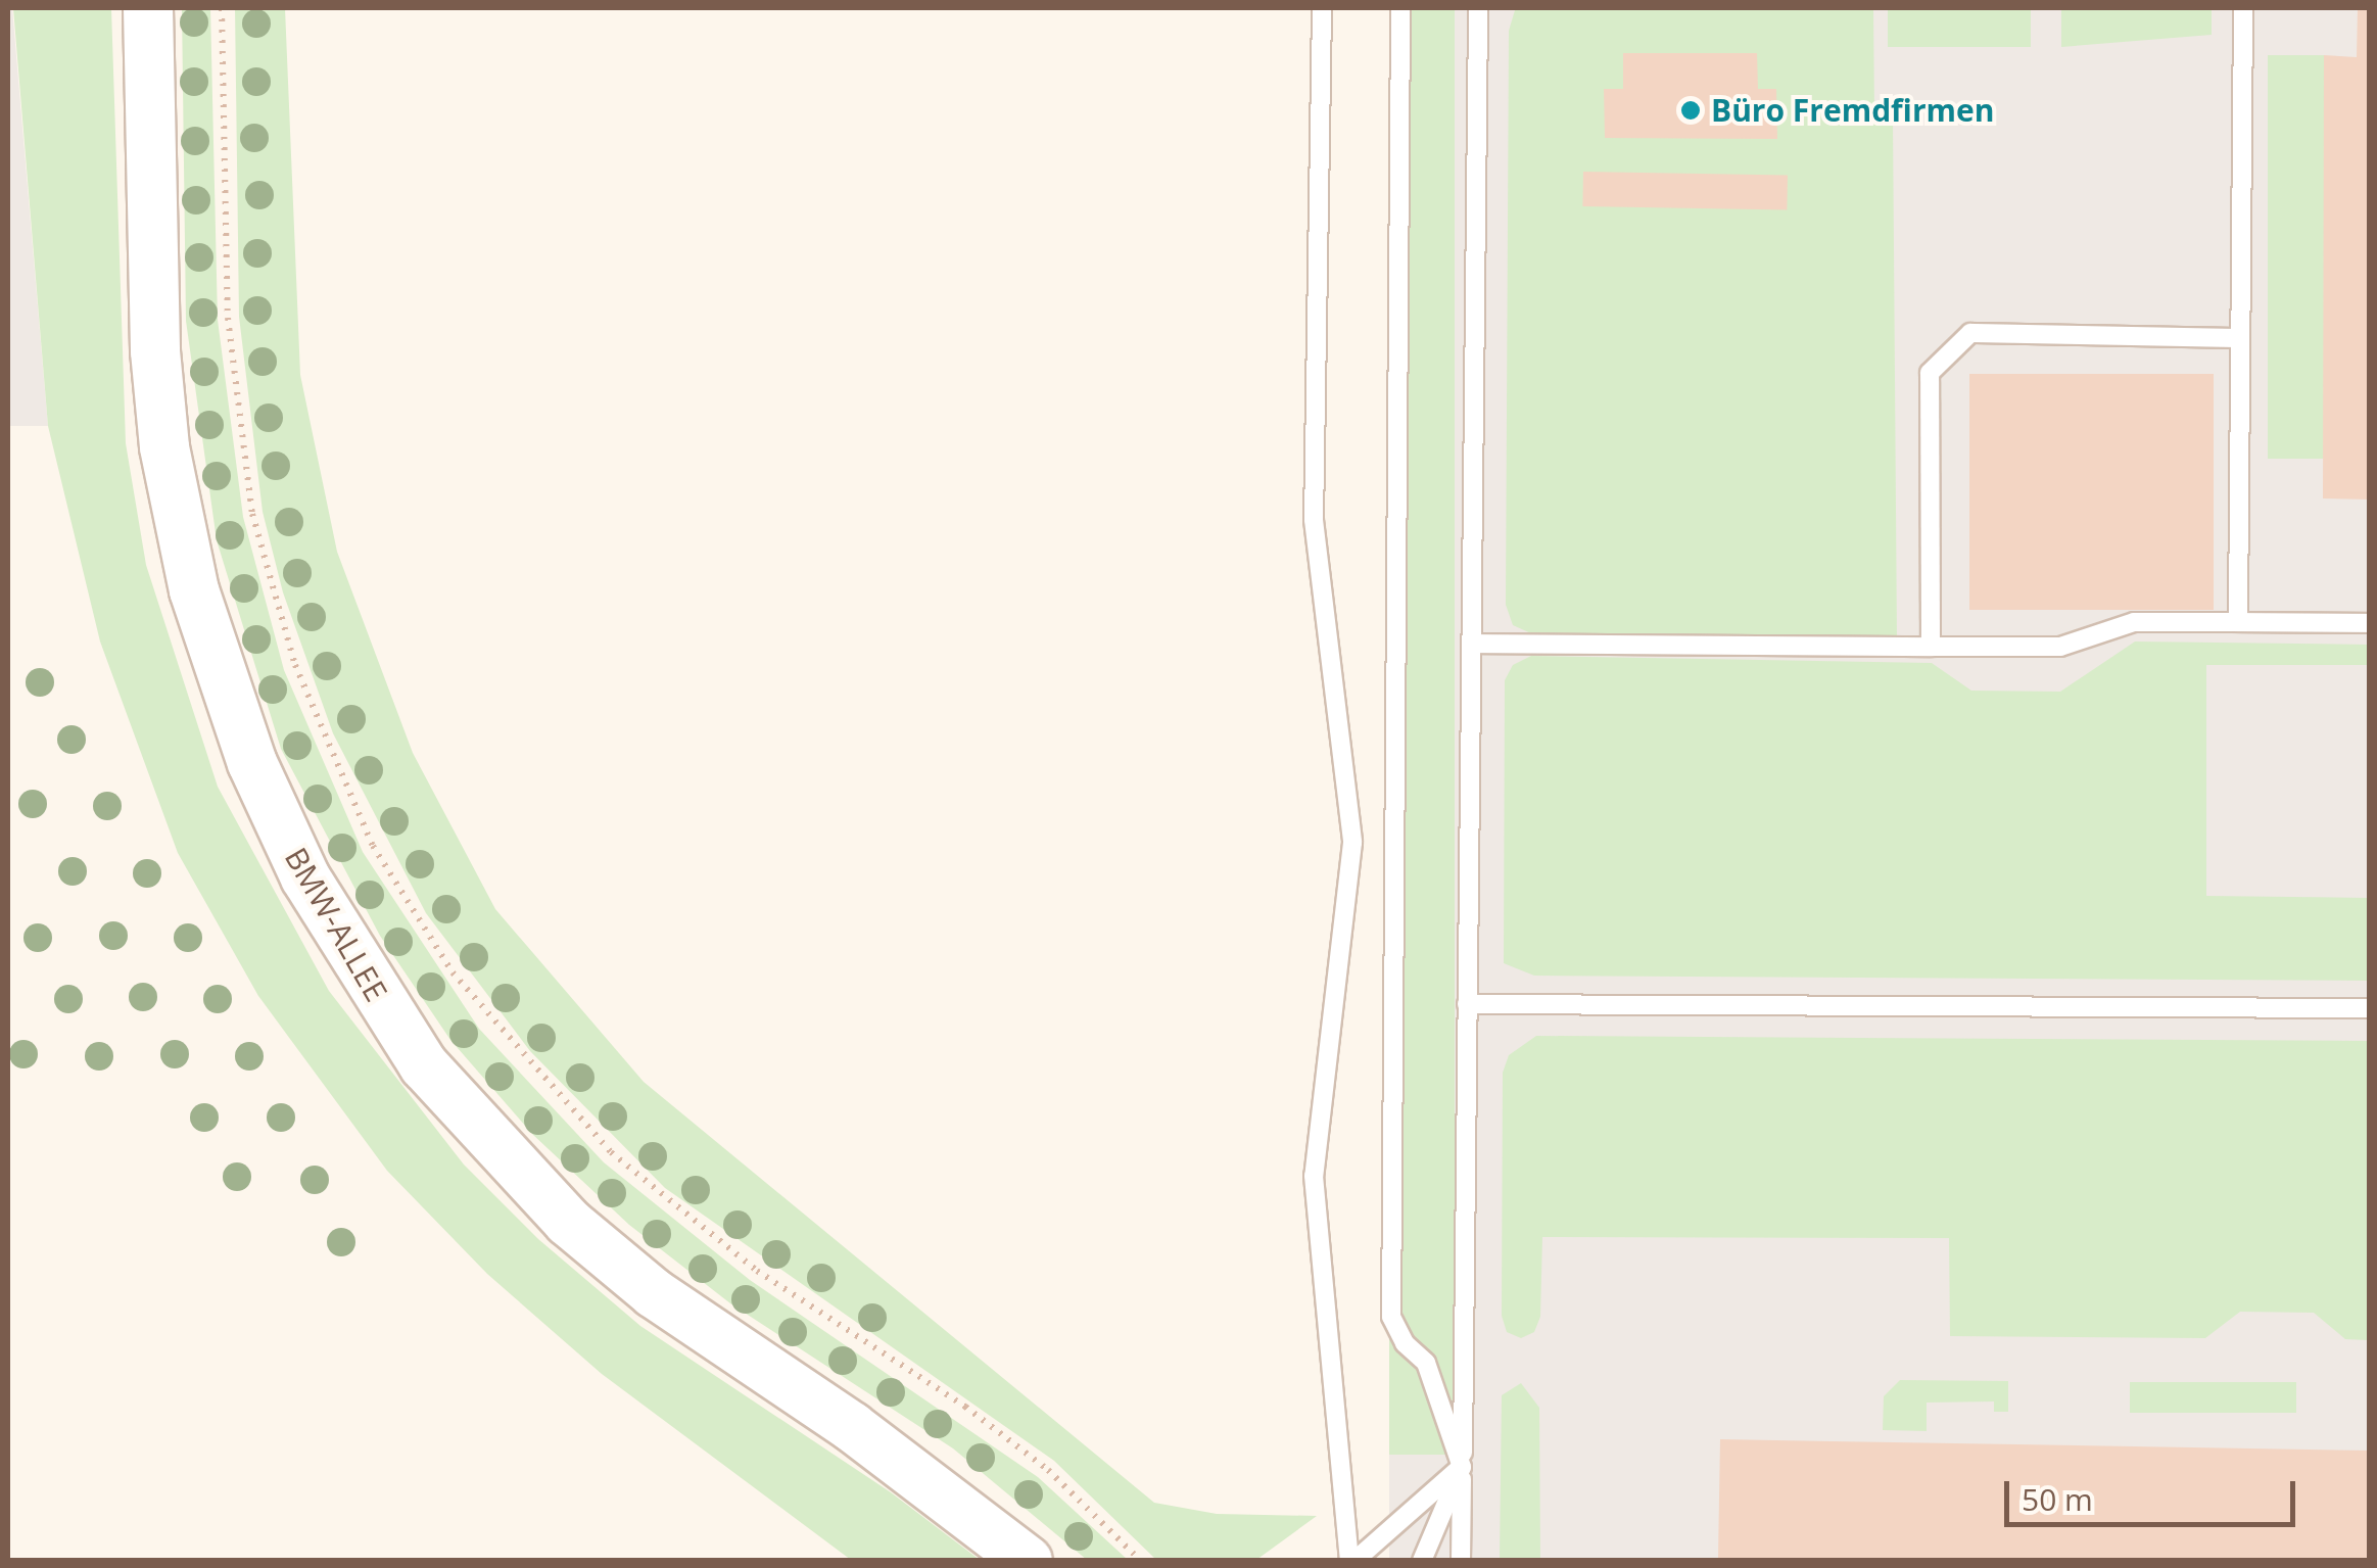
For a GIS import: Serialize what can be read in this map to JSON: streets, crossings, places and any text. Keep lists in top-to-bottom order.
{
  "streets": {
    "main road": ["BMW-ALLEE"]
  },
  "places": ["Büro Fremdfirmen"],
  "scale_bar": "50 m"
}
